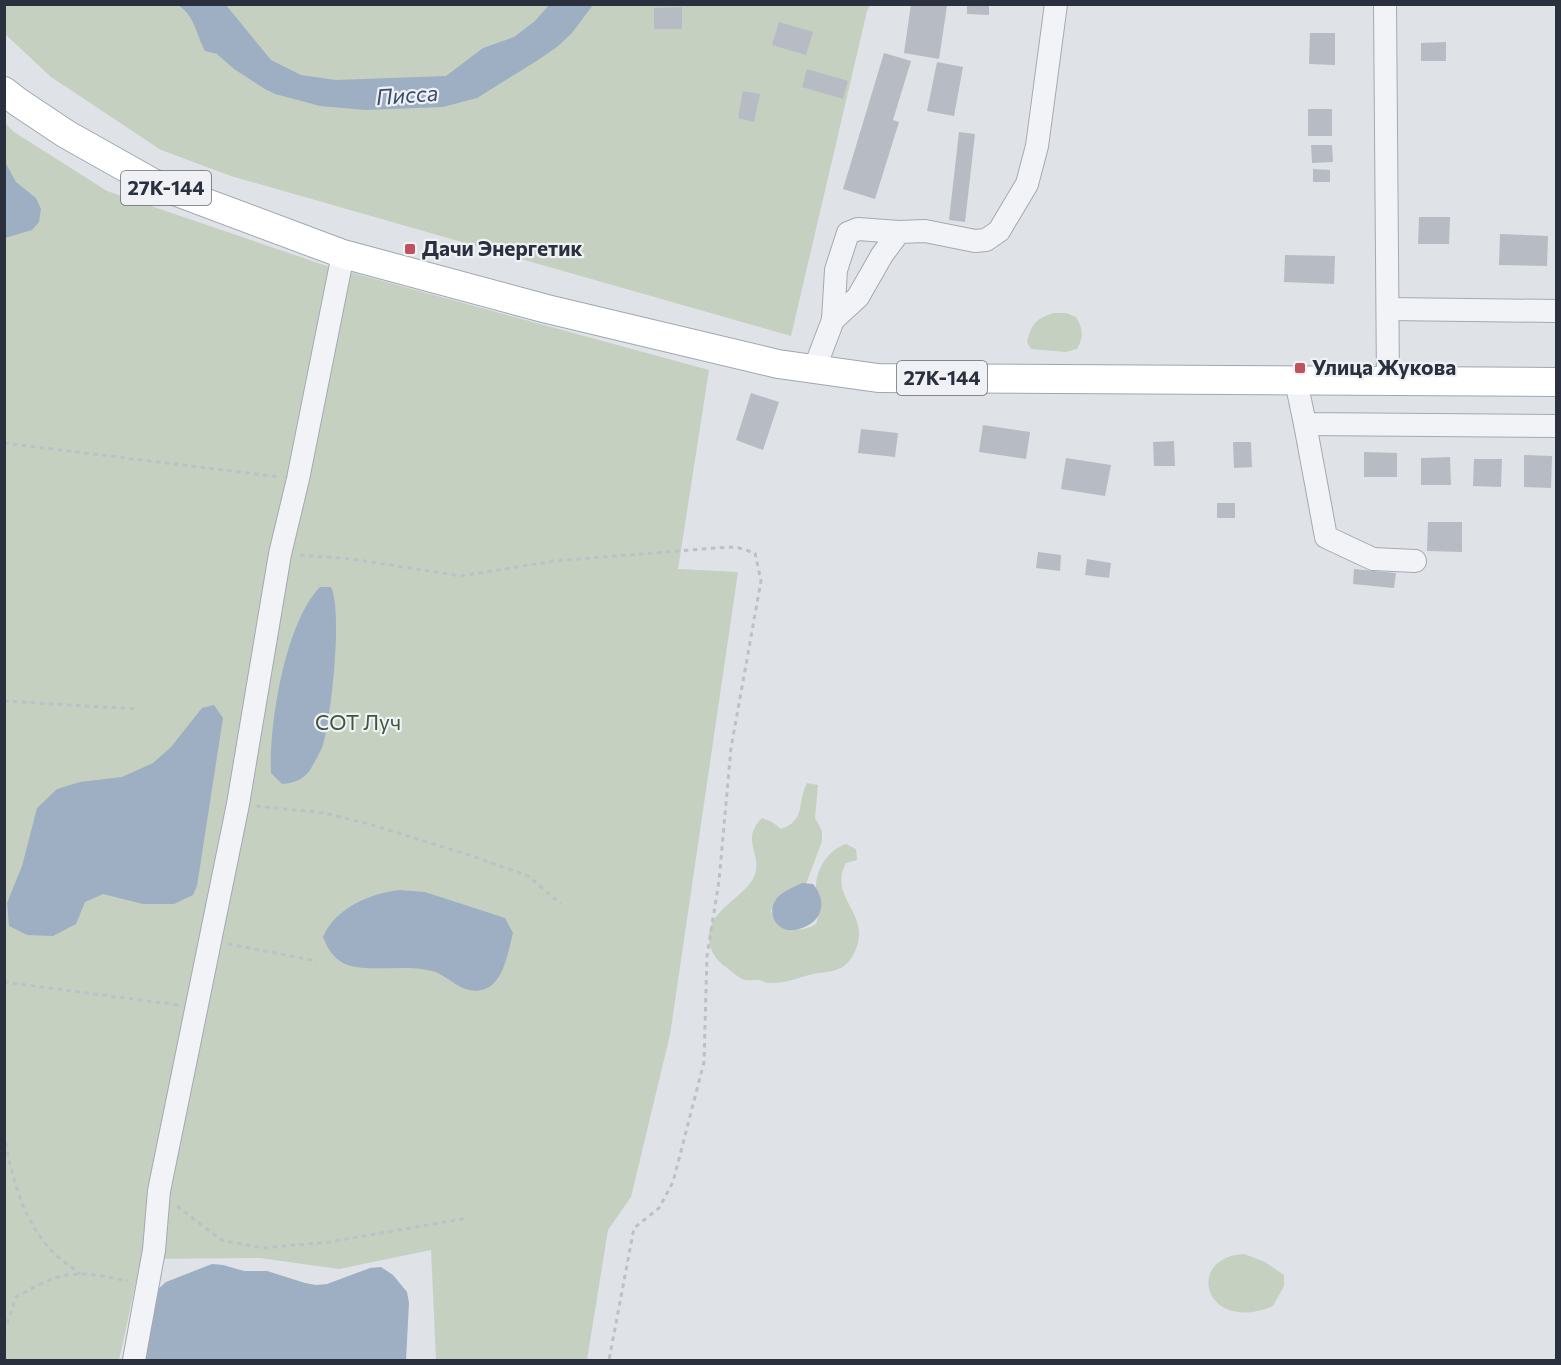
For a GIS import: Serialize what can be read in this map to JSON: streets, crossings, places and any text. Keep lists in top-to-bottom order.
{
  "streets": {
    "main road": ["27К-144"]
  },
  "water": ["Писса"],
  "parks": ["СОТ Луч"],
  "places": {
    "transit": ["Дачи Энергетик", "Улица Жукова"]
  }
}
